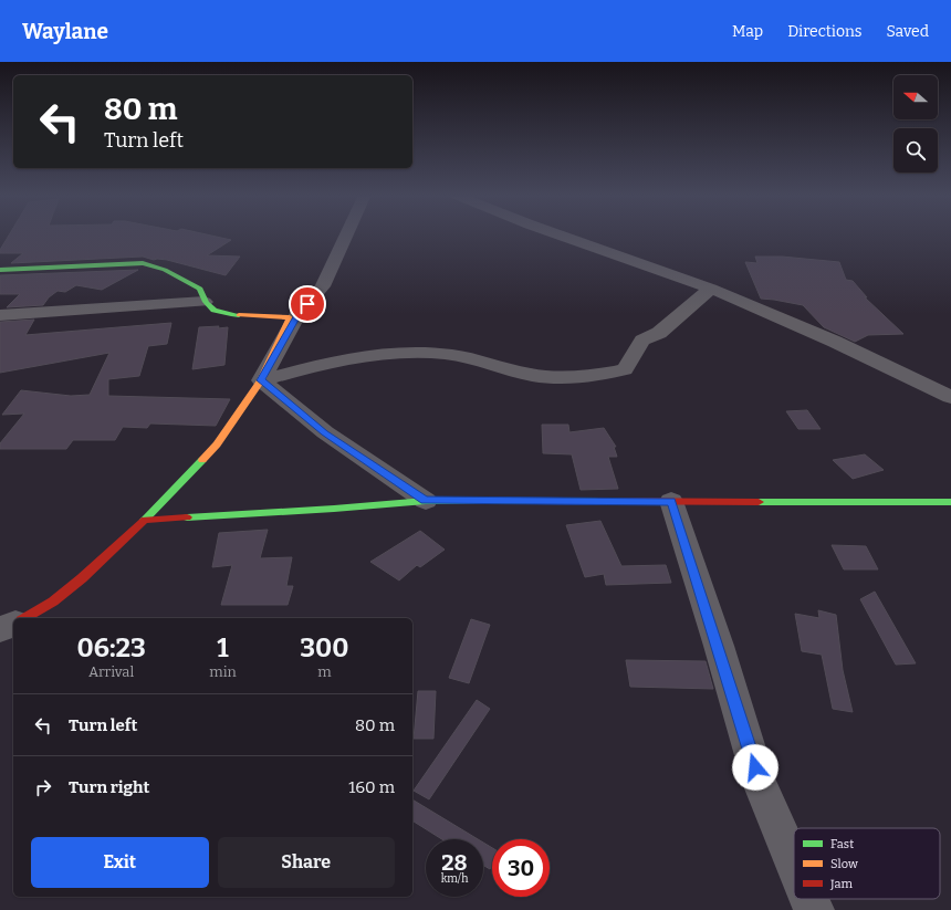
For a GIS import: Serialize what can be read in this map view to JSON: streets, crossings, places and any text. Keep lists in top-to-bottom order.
{
  "legend": ["Fast", "Slow", "Jam"],
  "north": "left",
  "page": {
    "header": "Waylane",
    "nav": ["Map", "Directions", "Saved"],
    "turn": ["80 m", "Turn left"],
    "eta": [
      "06:23",
      "Arrival",
      "1",
      "min",
      "300",
      "m"
    ],
    "list": [
      {
        "name": "Turn left",
        "value": "80 m"
      },
      {
        "name": "Turn right",
        "value": "160 m"
      }
    ],
    "buttons": ["Exit", "Share"],
    "speed": "28 km/h",
    "limit": "30"
  }
}
